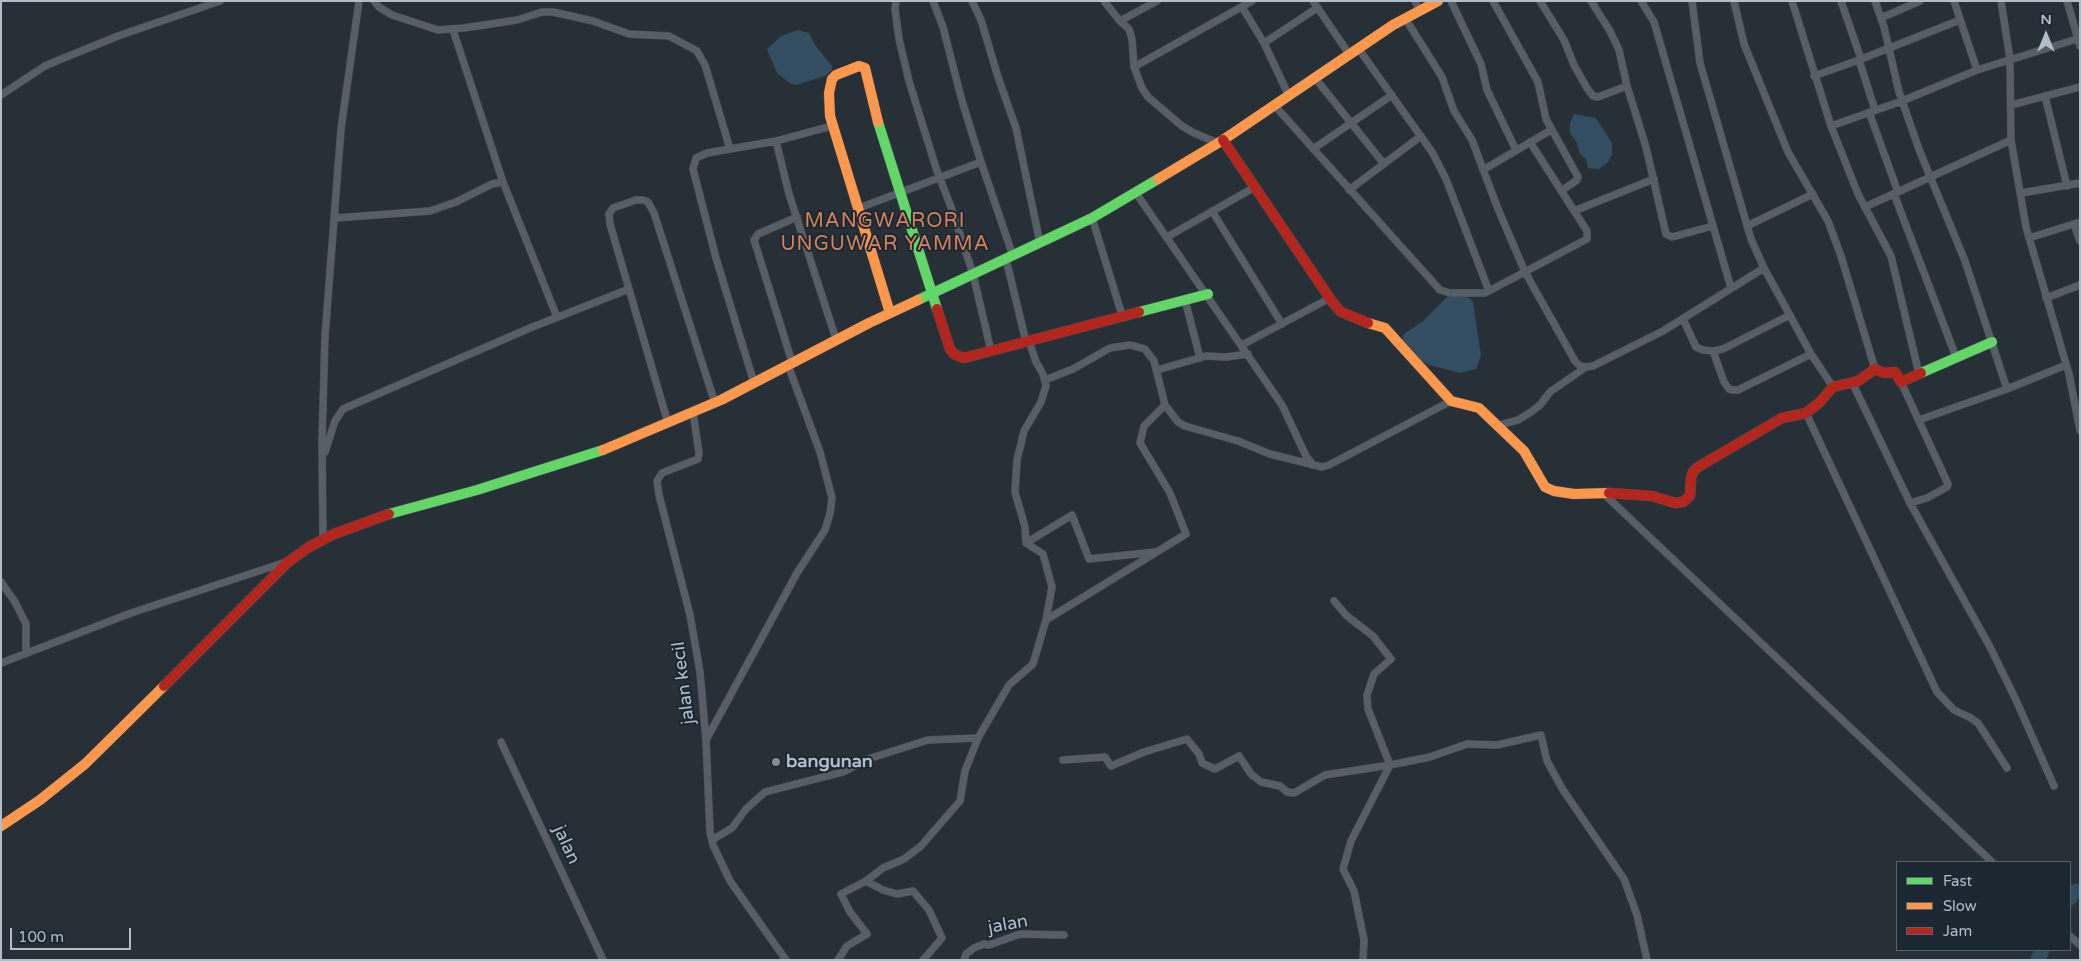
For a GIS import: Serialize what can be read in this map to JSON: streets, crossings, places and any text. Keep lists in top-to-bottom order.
{
  "streets": {
    "street": ["jalan kecil", "jalan"]
  },
  "districts": ["MANGWARORI UNGUWAR YAMMA"],
  "places": ["bangunan"],
  "legend": ["Fast", "Slow", "Jam"],
  "scale_bar": "100 m",
  "north": "top"
}
